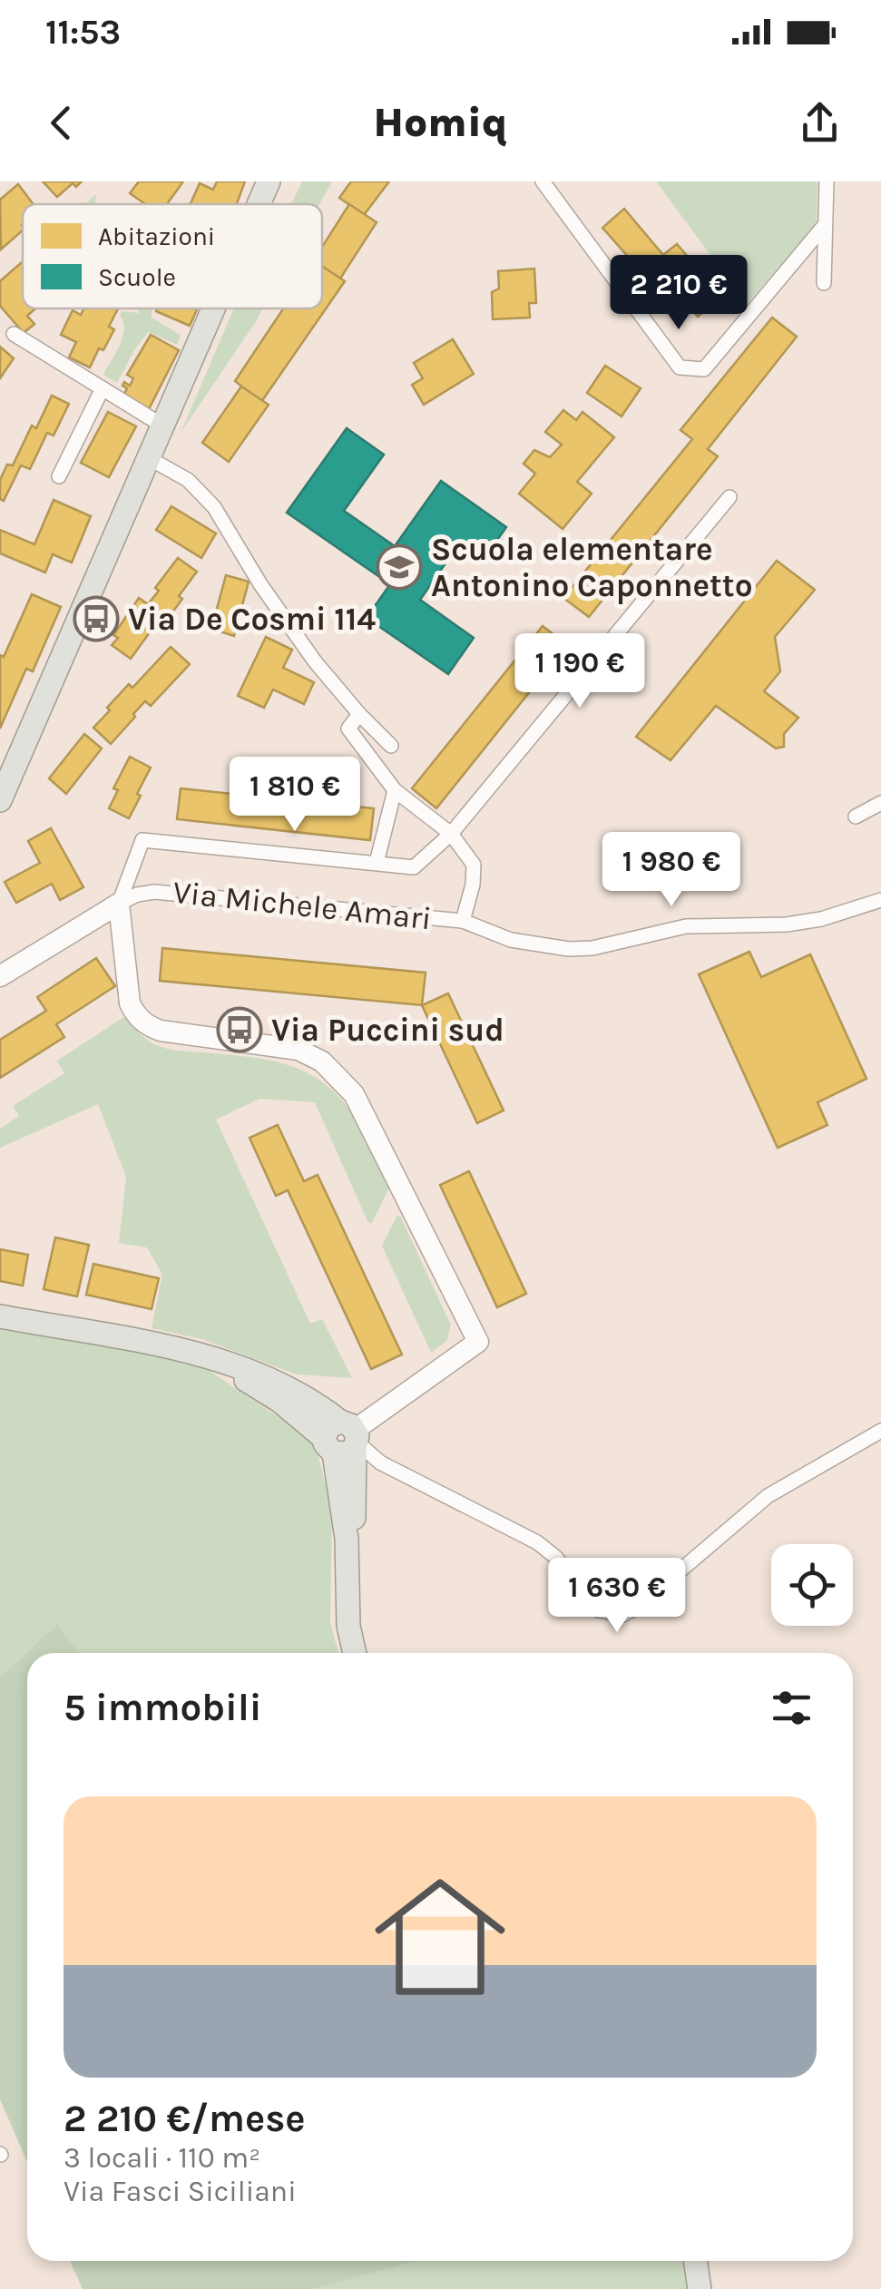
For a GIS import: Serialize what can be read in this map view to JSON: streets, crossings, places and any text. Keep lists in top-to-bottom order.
{
  "streets": {
    "main road": ["Via Michele Amari"]
  },
  "places": {
    "school or university": ["Scuola elementare Antonino Caponnetto"],
    "bus stop": ["Via De Cosmi 114", "Via Puccini sud"]
  },
  "legend": ["Abitazioni", "Scuole"],
  "page": {
    "status": "11:53",
    "header": "Homiq",
    "price": [
      "2 210 €",
      "1 190 €",
      "1 810 €",
      "1 980 €",
      "1 630 €"
    ],
    "heading": "5 immobili",
    "list": [
      {
        "name": "2 210 €/mese",
        "note": "3 locali · 110 m² · Via Fasci Siciliani"
      }
    ]
  }
}
